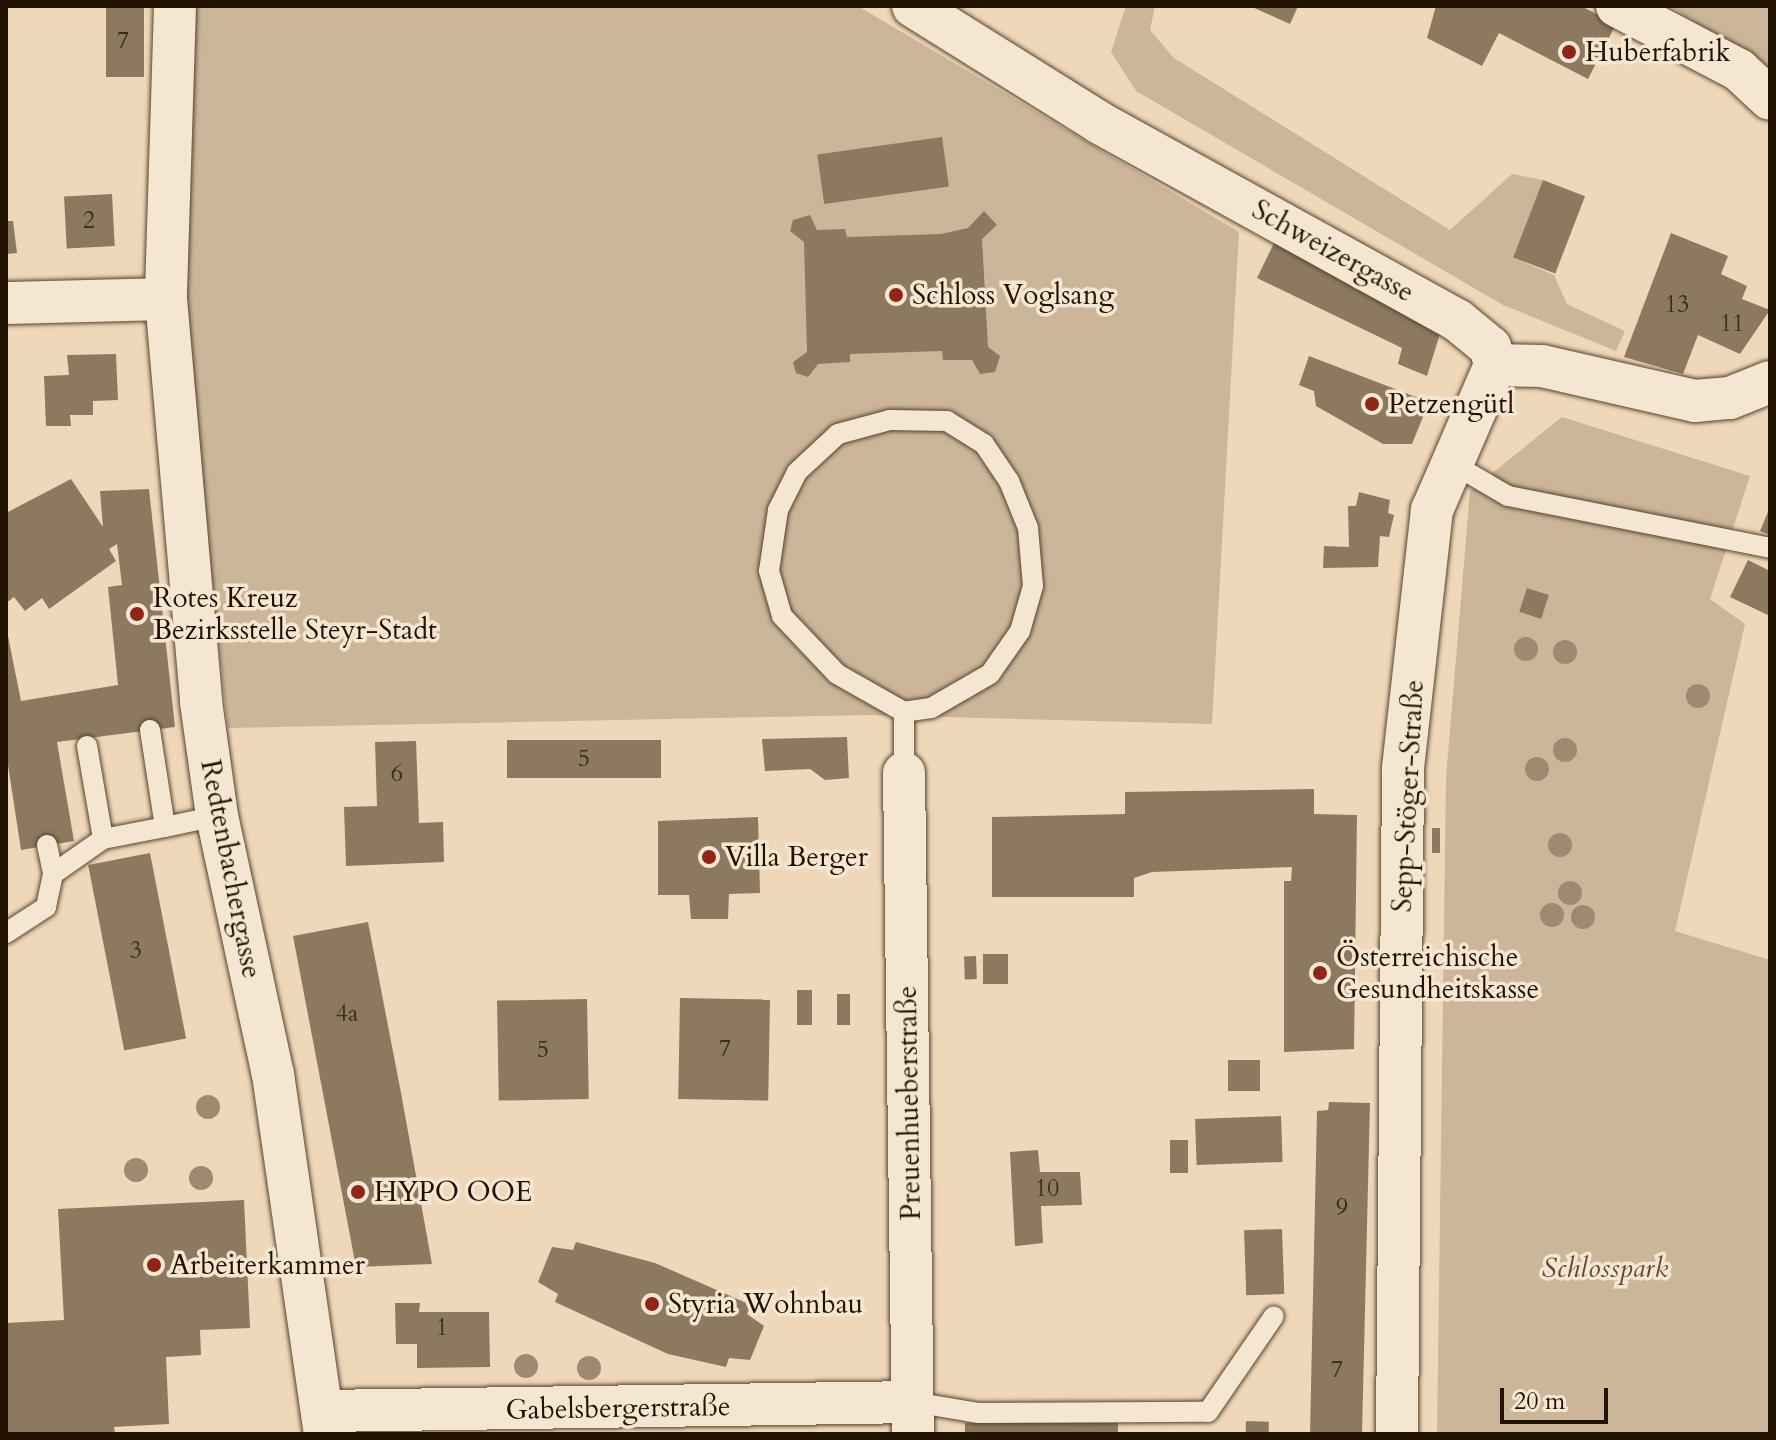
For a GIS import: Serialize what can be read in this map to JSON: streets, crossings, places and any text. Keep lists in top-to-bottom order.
{
  "streets": {
    "street": [
      "Schweizergasse",
      "Sepp-Stöger-Straße",
      "Redtenbachergasse",
      "Preuenhueberstraße",
      "Gabelsbergerstraße"
    ]
  },
  "crossings": [
    ["Schweizergasse", "Sepp-Stöger-Straße"],
    ["Redtenbachergasse", "Gabelsbergerstraße"],
    ["Preuenhueberstraße", "Gabelsbergerstraße"]
  ],
  "parks": ["Schlosspark"],
  "places": [
    "Huberfabrik",
    "Schloss Voglsang",
    "Petzengütl",
    "Rotes Kreuz Bezirksstelle Steyr-Stadt",
    "Villa Berger",
    "Österreichische Gesundheitskasse",
    "HYPO OOE",
    "Arbeiterkammer",
    "Styria Wohnbau"
  ],
  "house_numbers": [
    "7",
    "2",
    "13",
    "11",
    "5",
    "6",
    "3",
    "4a",
    "7",
    "5",
    "10",
    "9",
    "1",
    "7"
  ],
  "scale_bar": "20 m"
}
